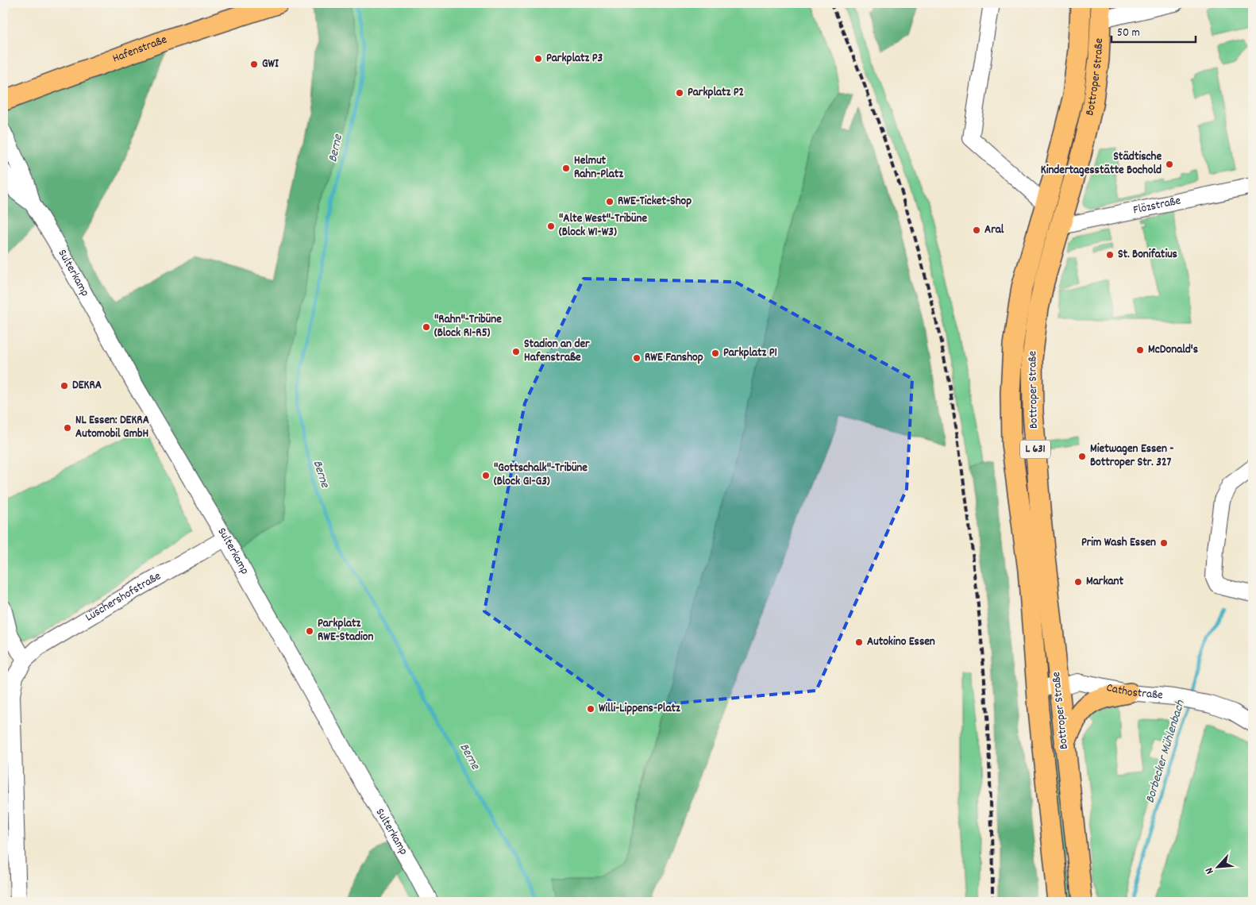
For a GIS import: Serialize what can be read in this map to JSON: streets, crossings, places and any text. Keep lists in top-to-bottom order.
{
  "streets": {
    "main road": ["Hafenstraße", "Bottroper Straße", "L 631"],
    "street": [
      "Flözstraße",
      "Sulterkamp",
      "Lüschershofstraße",
      "Cathostraße"
    ]
  },
  "crossings": [
    ["Bottroper Straße", "Flözstraße"],
    ["Bottroper Straße", "Cathostraße"],
    ["Sulterkamp", "Lüschershofstraße"]
  ],
  "water": ["Berne", "Borbecker Mühlenbach"],
  "places": [
    "Parkplatz P3",
    "GWI",
    "Parkplatz P2",
    "Städtische Kindertagesstätte Bochold",
    "Helmut Rahn-Platz",
    "RWE-Ticket-Shop",
    "\"Alte West\"-Tribüne (Block W1-W3)",
    "Aral",
    "St. Bonifatius",
    "\"Rahn\"-Tribüne (Block R1-R5)",
    "McDonald's",
    "Stadion an der Hafenstraße",
    "Parkplatz P1",
    "RWE Fanshop",
    "DEKRA",
    "NL Essen: DEKRA Automobil GmbH",
    "Mietwagen Essen - Bottroper Str. 327",
    "\"Gottschalk\"-Tribüne (Block G1-G3)",
    "Prim Wash Essen",
    "Markant",
    "Parkplatz RWE-Stadion",
    "Autokino Essen",
    "Willi-Lippens-Platz"
  ],
  "scale_bar": "50 m",
  "north": "bottom left"
}
